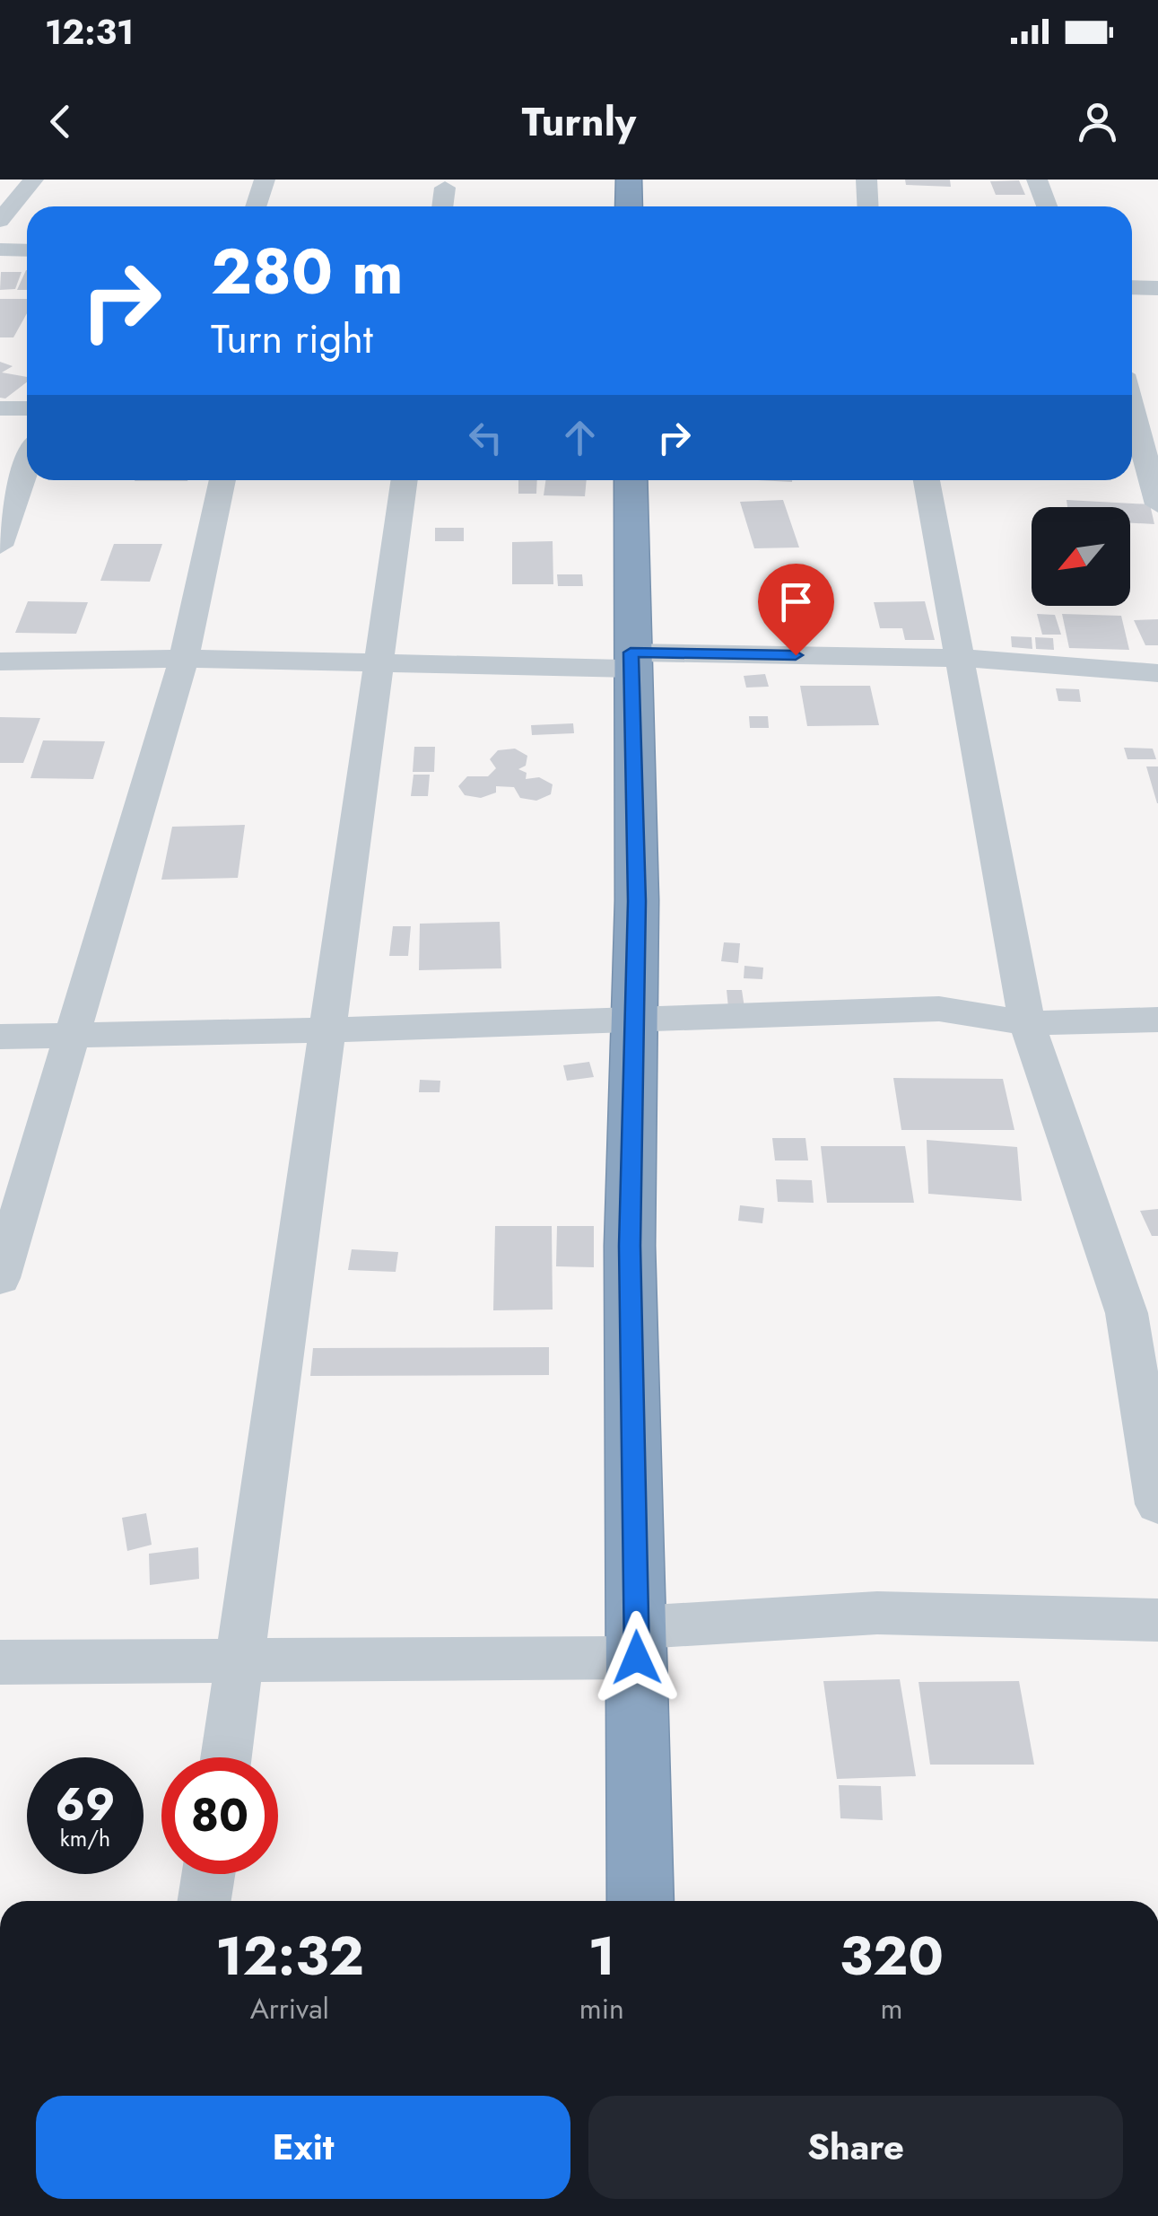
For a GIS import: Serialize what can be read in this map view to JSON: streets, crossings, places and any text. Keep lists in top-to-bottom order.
{
  "north": "bottom left",
  "page": {
    "status": "12:31",
    "header": "Turnly",
    "turn": ["280 m", "Turn right"],
    "speed": "69 km/h",
    "limit": "80",
    "eta": [
      "12:32",
      "Arrival",
      "1",
      "min",
      "320",
      "m"
    ],
    "buttons": ["Exit", "Share"]
  }
}
